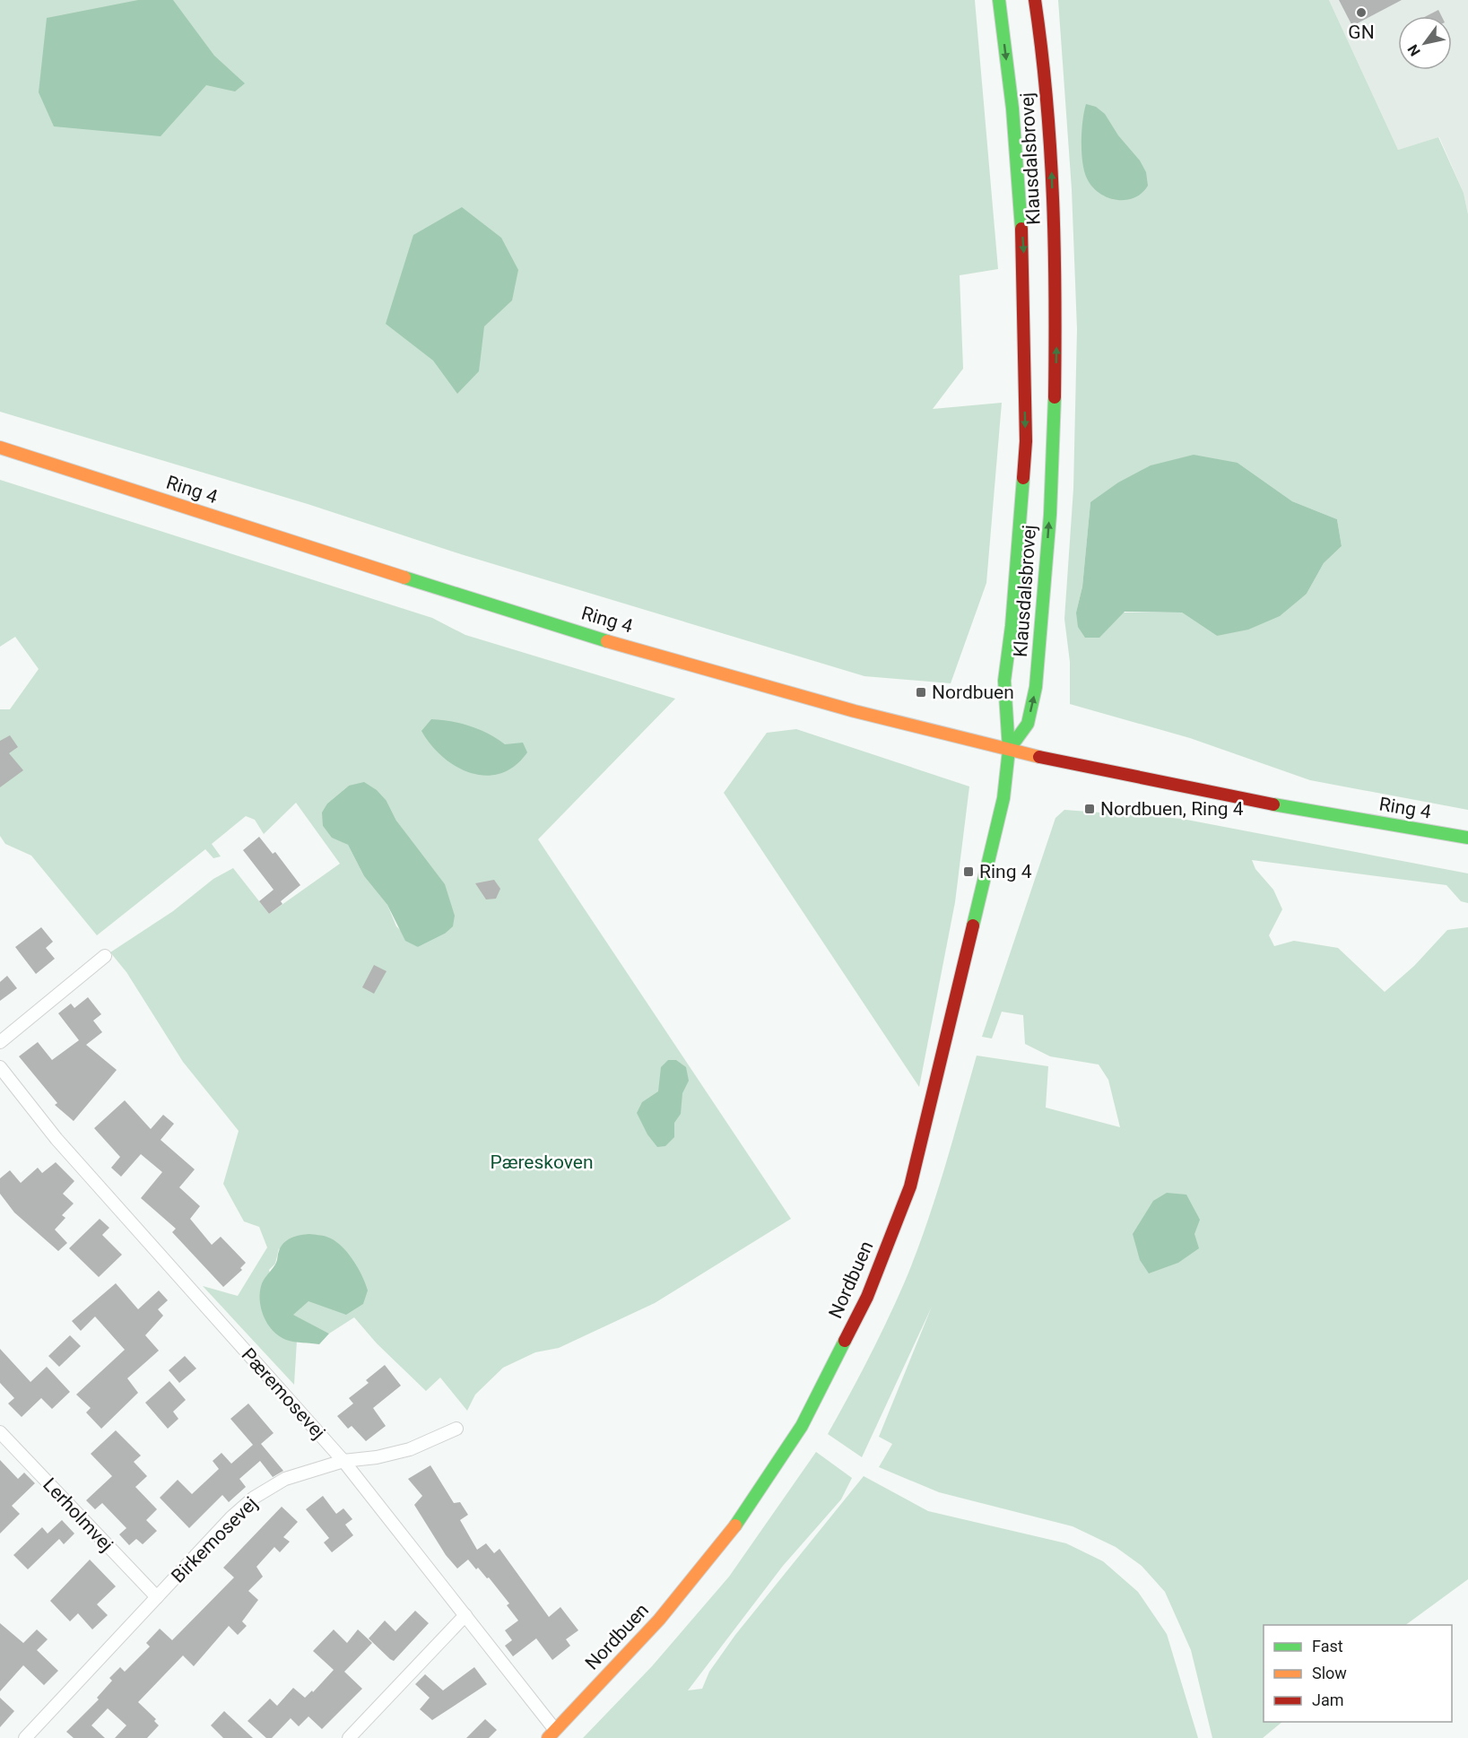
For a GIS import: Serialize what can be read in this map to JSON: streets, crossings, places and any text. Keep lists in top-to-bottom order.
{
  "streets": {
    "street": [
      "Klausdalsbrovej",
      "Ring 4",
      "Nordbuen",
      "Pæremosevej",
      "Lerholmvej",
      "Birkemosevej"
    ]
  },
  "crossings": [
    ["Klausdalsbrovej", "Ring 4"],
    ["Klausdalsbrovej", "Nordbuen"],
    ["Ring 4", "Nordbuen"],
    ["Nordbuen", "Pæremosevej"],
    ["Pæremosevej", "Birkemosevej"],
    ["Lerholmvej", "Birkemosevej"]
  ],
  "parks": ["Pæreskoven"],
  "places": {
    "other": ["GN"],
    "transit": ["Nordbuen", "Nordbuen, Ring 4", "Ring 4"]
  },
  "legend": ["Fast", "Slow", "Jam"],
  "north": "bottom left"
}
